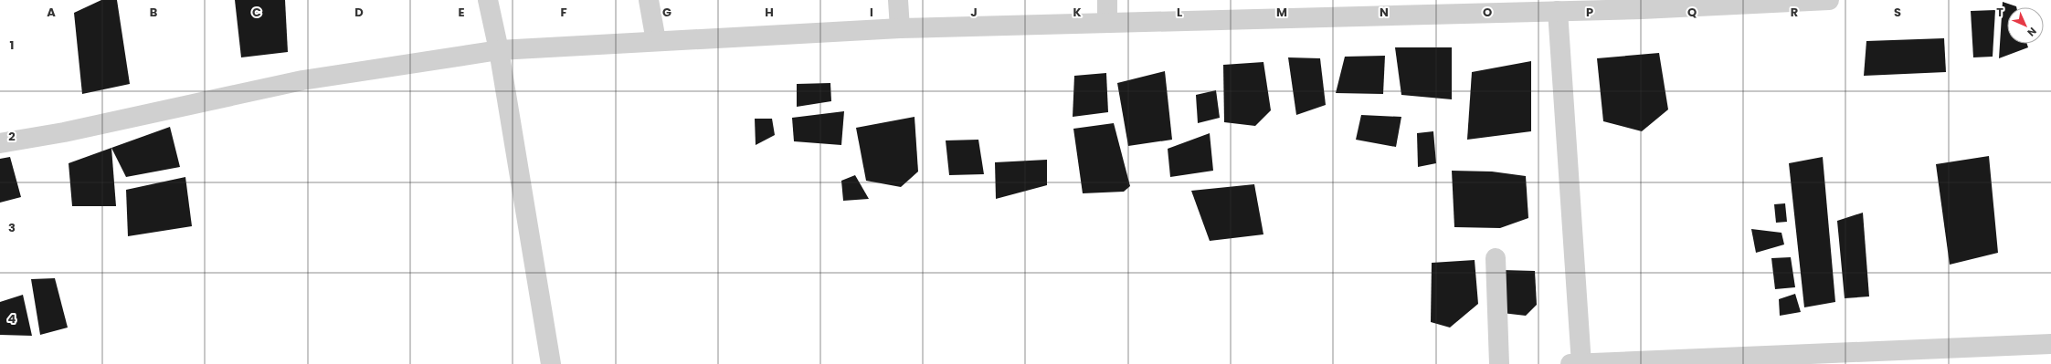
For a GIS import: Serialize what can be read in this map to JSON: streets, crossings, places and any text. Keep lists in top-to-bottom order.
{
  "north": "bottom right",
  "grid": {
    "columns": [
      "A",
      "B",
      "C",
      "D",
      "E",
      "F",
      "G",
      "H",
      "I",
      "J",
      "K",
      "L",
      "M",
      "N",
      "O",
      "P",
      "Q",
      "R",
      "S",
      "T"
    ],
    "rows": [
      "1",
      "2",
      "3",
      "4"
    ]
  }
}
